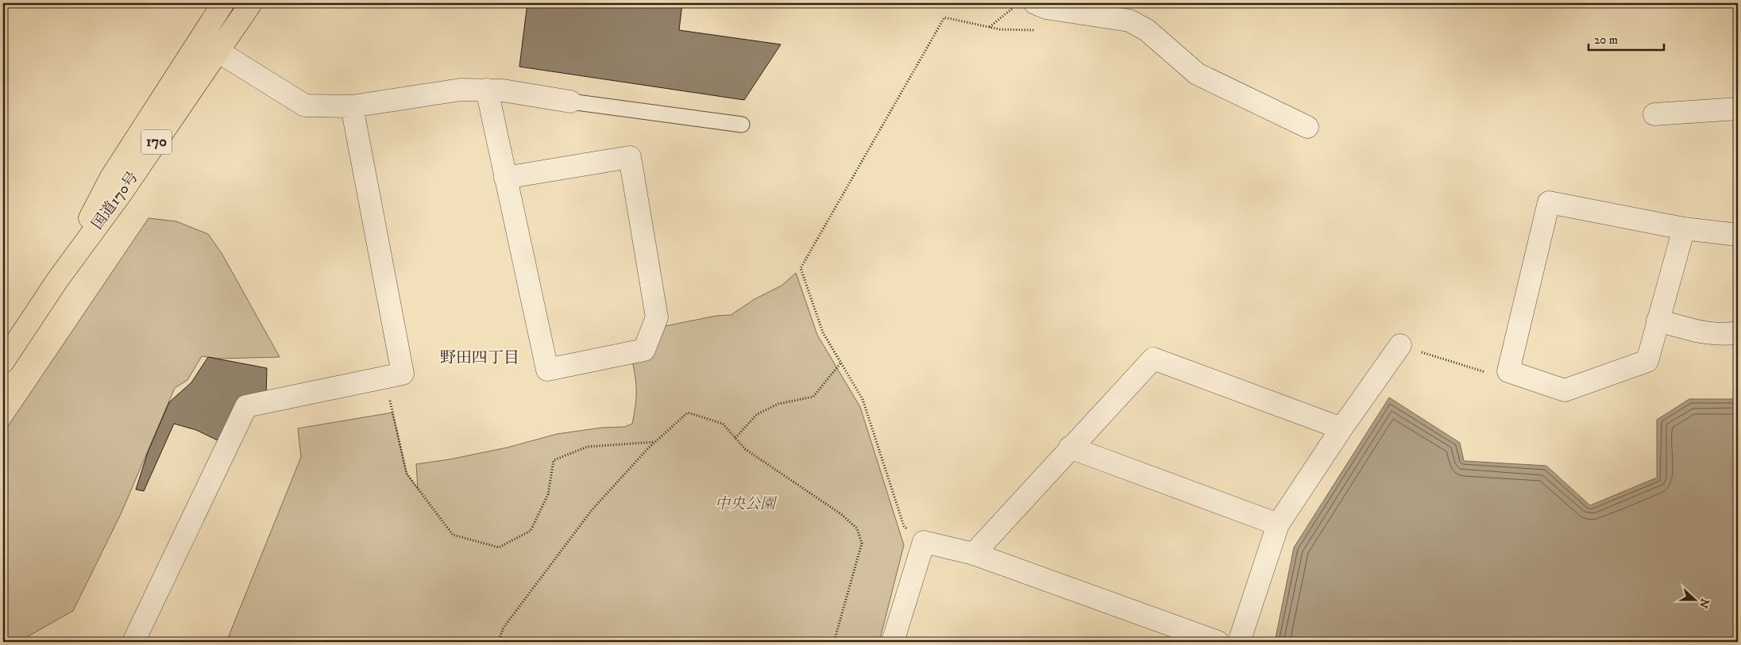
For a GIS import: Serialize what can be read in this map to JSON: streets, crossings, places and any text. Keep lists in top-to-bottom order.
{
  "streets": {
    "highway": ["170", "国道170号"]
  },
  "districts": ["野田四丁目"],
  "parks": ["中央公園"],
  "scale_bar": "20 m",
  "north": "right"
}
